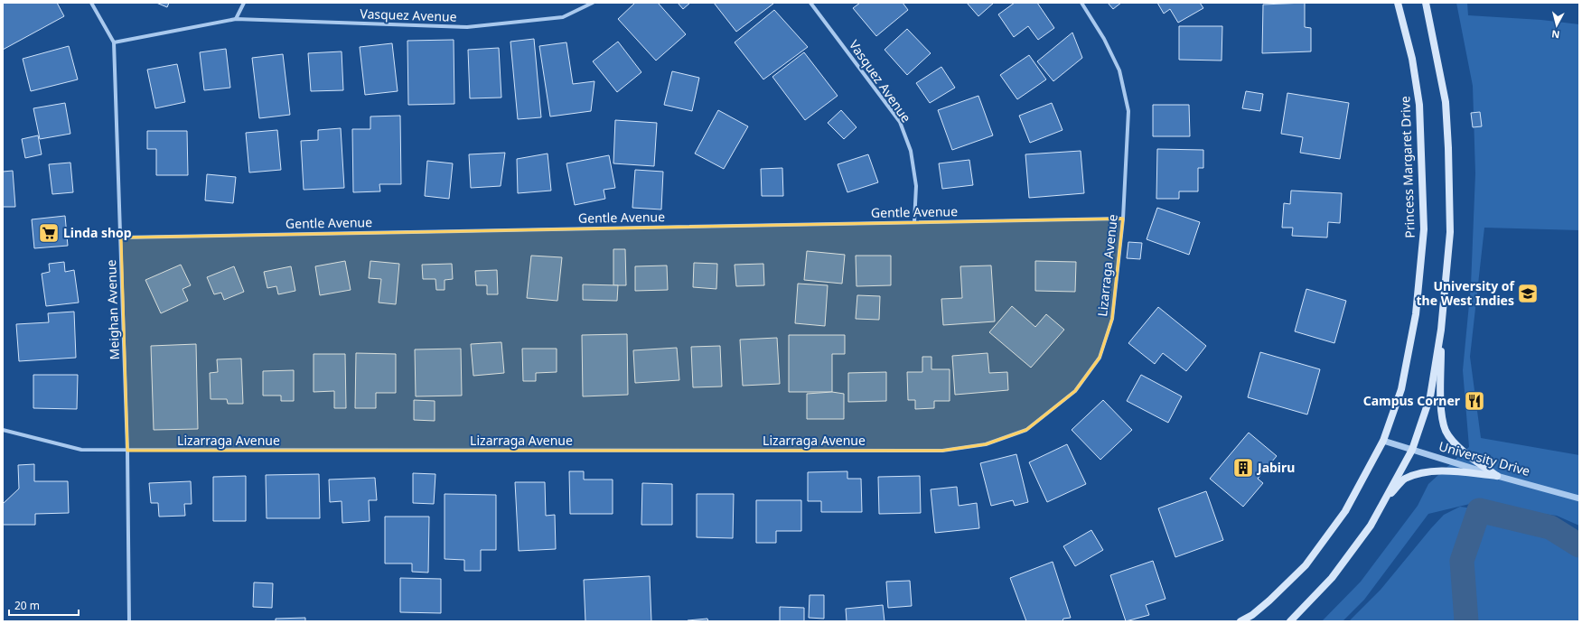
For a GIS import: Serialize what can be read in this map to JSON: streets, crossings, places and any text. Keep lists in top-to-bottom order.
{
  "streets": {
    "main road": ["Princess Margaret Drive"],
    "street": [
      "Vasquez Avenue",
      "Gentle Avenue",
      "Lizarraga Avenue",
      "Meighan Avenue",
      "University Drive"
    ]
  },
  "crossings": [
    ["Vasquez Avenue", "Gentle Avenue"],
    ["Vasquez Avenue", "Meighan Avenue"],
    ["Princess Margaret Drive", "University Drive"],
    ["Gentle Avenue", "Lizarraga Avenue"],
    ["Gentle Avenue", "Meighan Avenue"],
    ["Lizarraga Avenue", "Meighan Avenue"]
  ],
  "places": {
    "supermarket": ["Linda shop"],
    "school or university": ["University of the West Indies"],
    "restaurant": ["Campus Corner"],
    "building": ["Jabiru"]
  },
  "scale_bar": "20 m",
  "north": "bottom"
}
